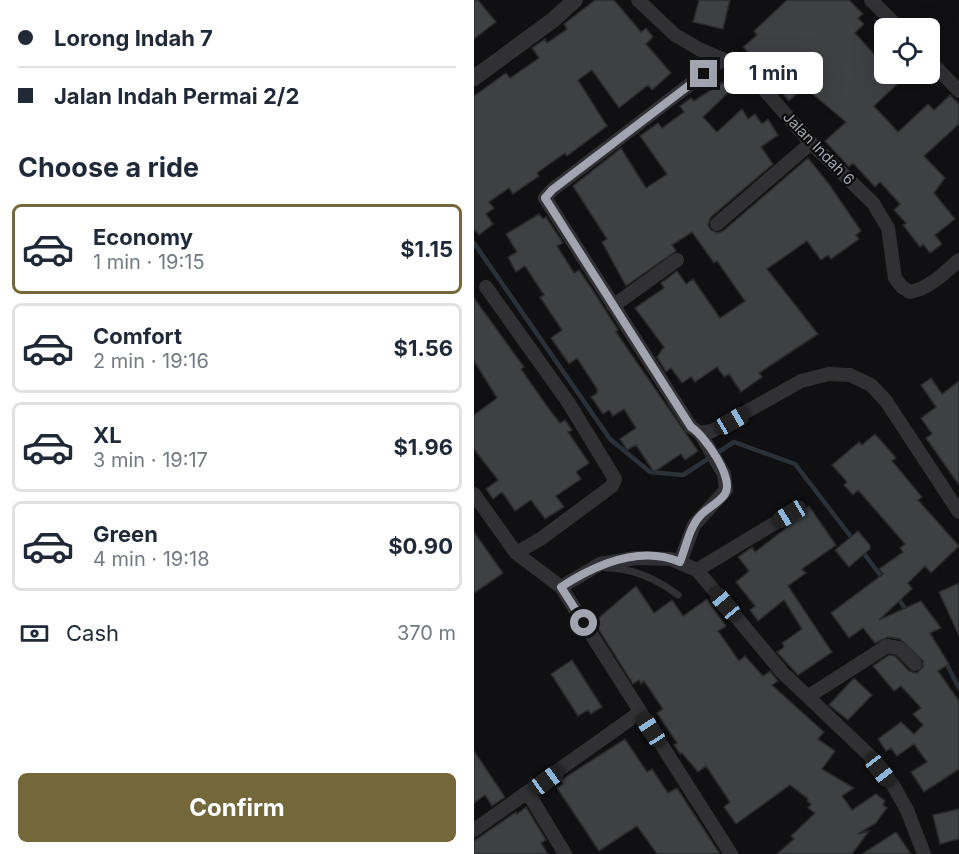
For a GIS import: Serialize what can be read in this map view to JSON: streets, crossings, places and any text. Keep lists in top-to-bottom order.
{
  "streets": {
    "street": ["Jalan Indah 6"]
  },
  "page": {
    "banner": ["Lorong Indah 7", "Jalan Indah Permai 2/2"],
    "bubble": "1 min",
    "heading": "Choose a ride",
    "list": [
      {
        "name": "Economy",
        "note": "1 min · 19:15",
        "value": "$1.15"
      },
      {
        "name": "Comfort",
        "note": "2 min · 19:16",
        "value": "$1.56"
      },
      {
        "name": "XL",
        "note": "3 min · 19:17",
        "value": "$1.96"
      },
      {
        "name": "Green",
        "note": "4 min · 19:18",
        "value": "$0.90"
      }
    ],
    "pay": ["Cash", "370 m"],
    "buttons": "Confirm"
  }
}
